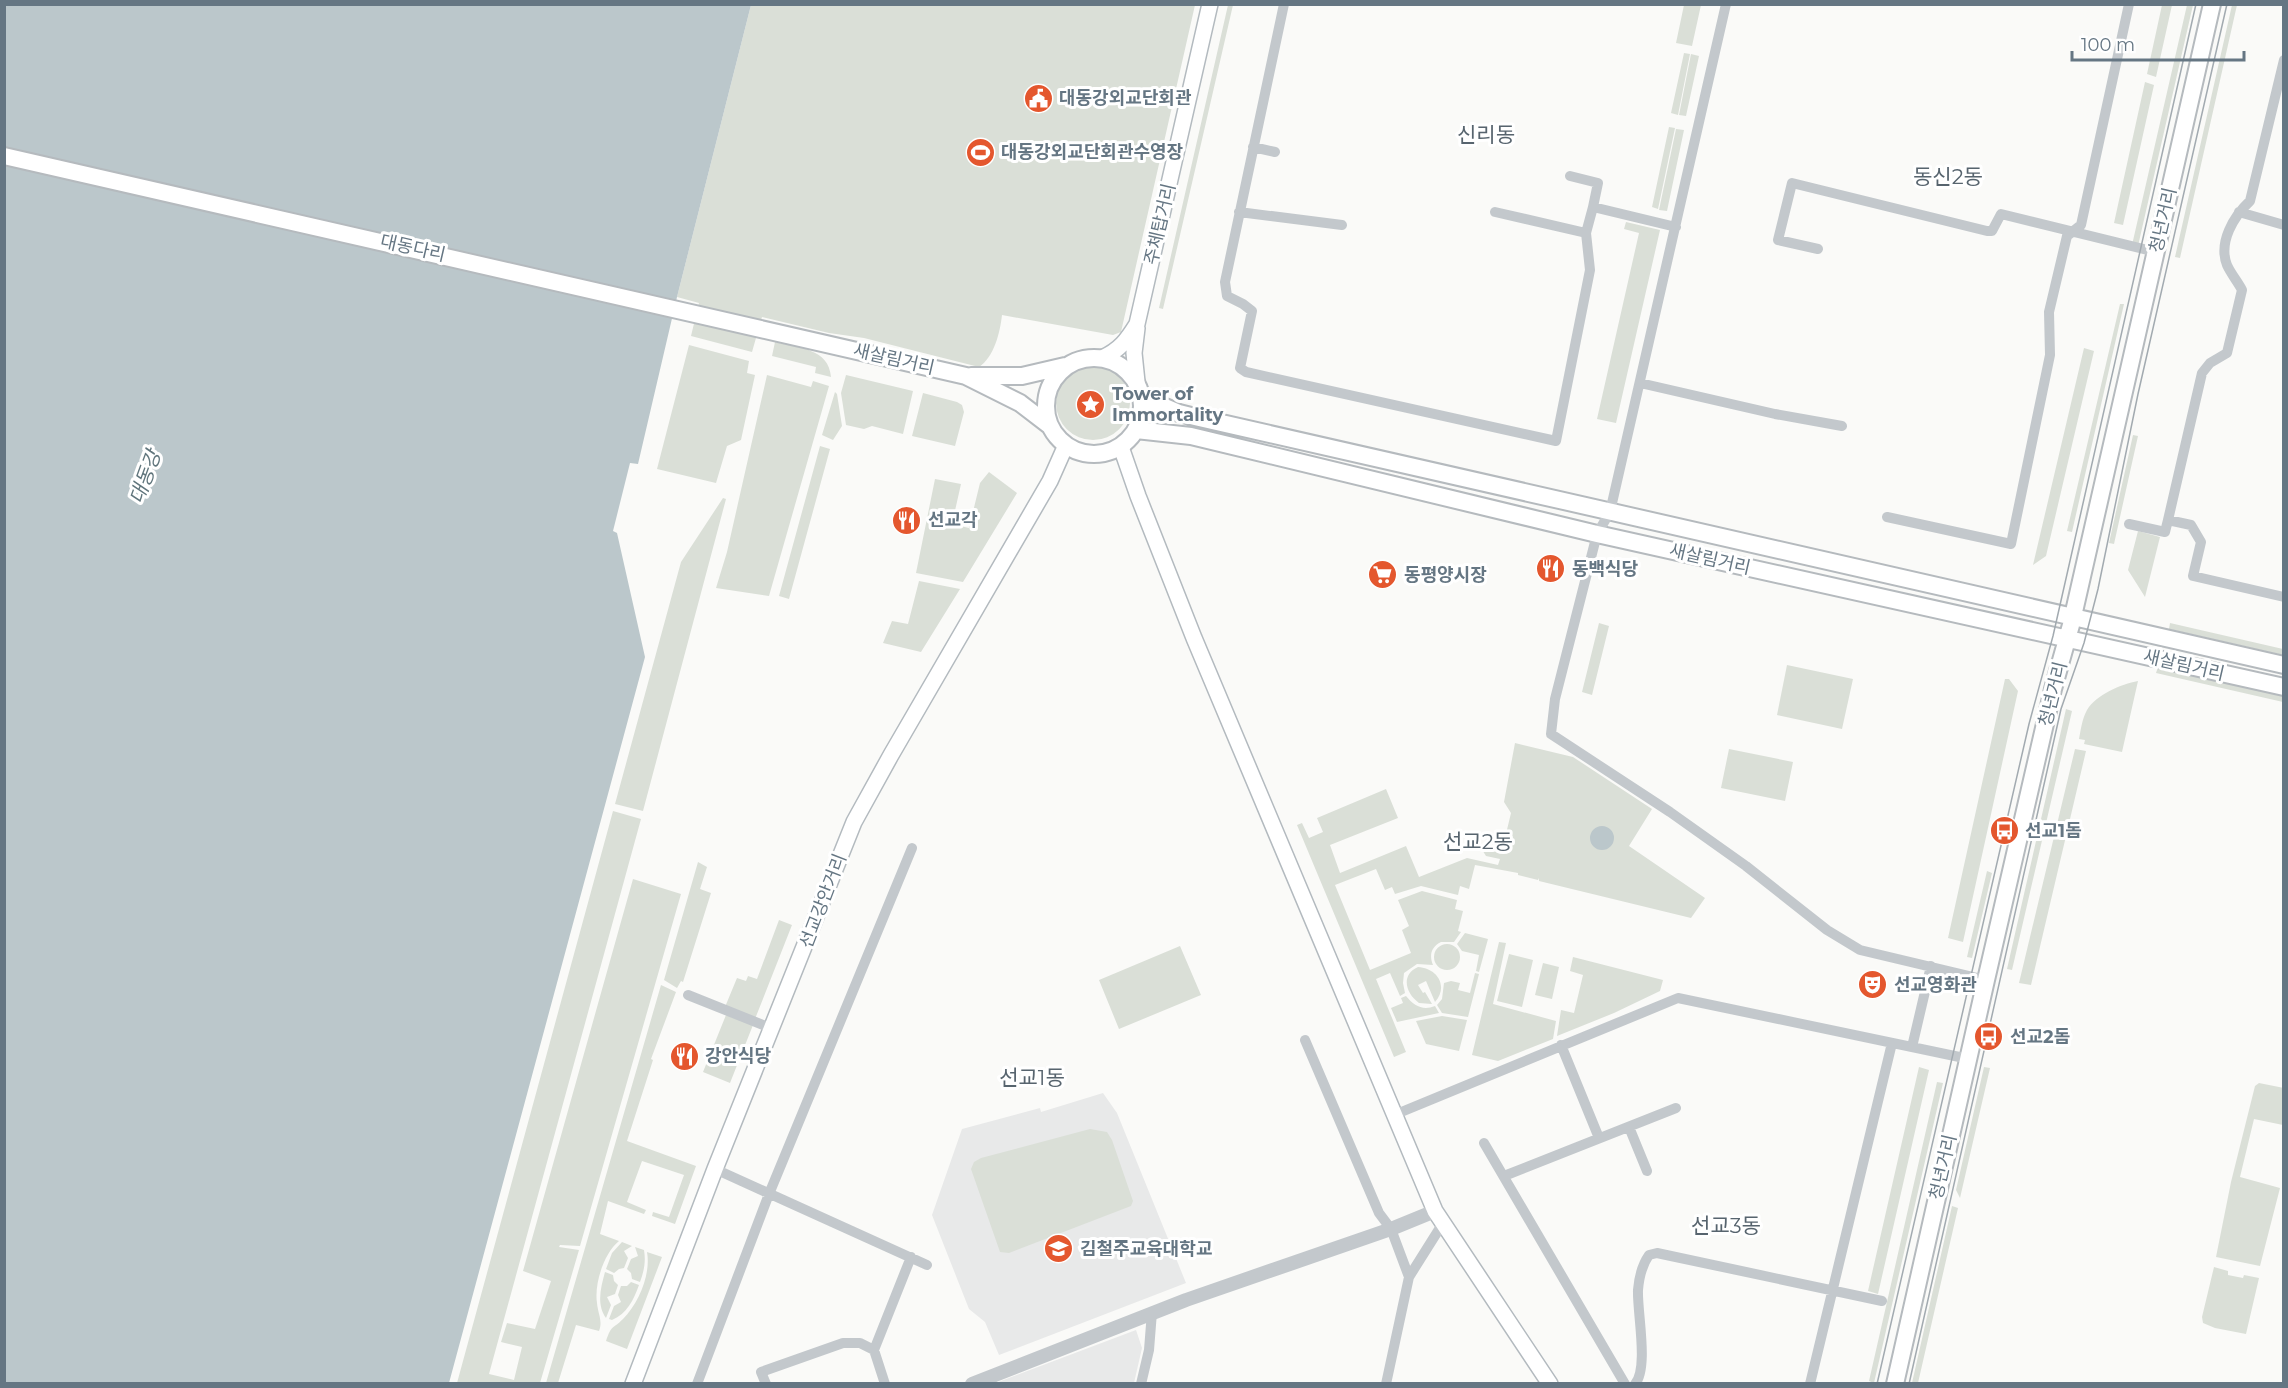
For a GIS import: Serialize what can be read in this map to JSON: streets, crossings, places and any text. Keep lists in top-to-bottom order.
{
  "streets": {
    "main road": [
      "청년거리",
      "주체탑거리",
      "대동다리",
      "새살림거리",
      "선교강안거리"
    ]
  },
  "crossings": [
    ["청년거리", "새살림거리"],
    ["주체탑거리", "새살림거리"],
    ["주체탑거리", "선교강안거리"],
    ["대동다리", "새살림거리"],
    ["새살림거리", "선교강안거리"]
  ],
  "districts": [
    "신리동",
    "동신2동",
    "선교2동",
    "선교1동",
    "선교3동"
  ],
  "water": ["대동강"],
  "places": {
    "public building": ["대동강외교단회관"],
    "sports": ["대동강외교단회관수영장"],
    "place": ["Tower of Immortality"],
    "restaurant": ["선교각", "동백식당", "강안식당"],
    "supermarket": ["동평양시장"],
    "bus stop": ["선교1돔", "선교2돔"],
    "theatre": ["선교영화관"],
    "school or university": ["김철주교육대학교"]
  },
  "scale_bar": "100 m"
}
